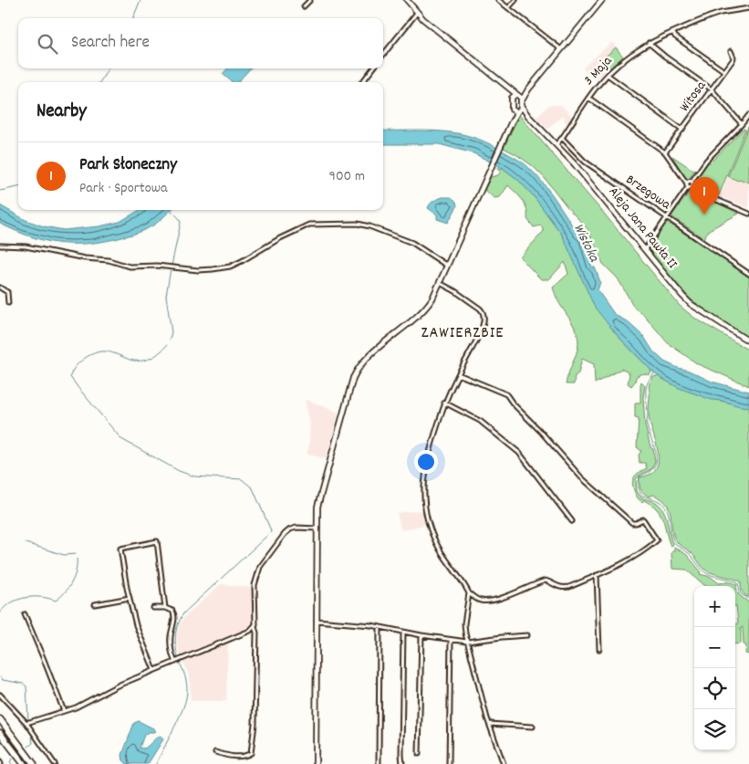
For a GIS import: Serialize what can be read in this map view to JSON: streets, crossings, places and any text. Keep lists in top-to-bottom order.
{
  "streets": {
    "street": [
      "3 Maja",
      "Witosa",
      "Brzegowa",
      "Aleja Jana Pawła II"
    ]
  },
  "crossings": [
    ["3 Maja", "Brzegowa"],
    ["3 Maja", "Aleja Jana Pawła II"]
  ],
  "districts": ["ZAWIERZBIE"],
  "water": ["Wisłoka"],
  "page": {
    "search": "Search here",
    "heading": "Nearby",
    "list": [
      {
        "mark": "1",
        "name": "Park Słoneczny",
        "note": "Park · Sportowa",
        "value": "900 m"
      }
    ],
    "pins": "1",
    "map_buttons": ["+", "−"]
  }
}
